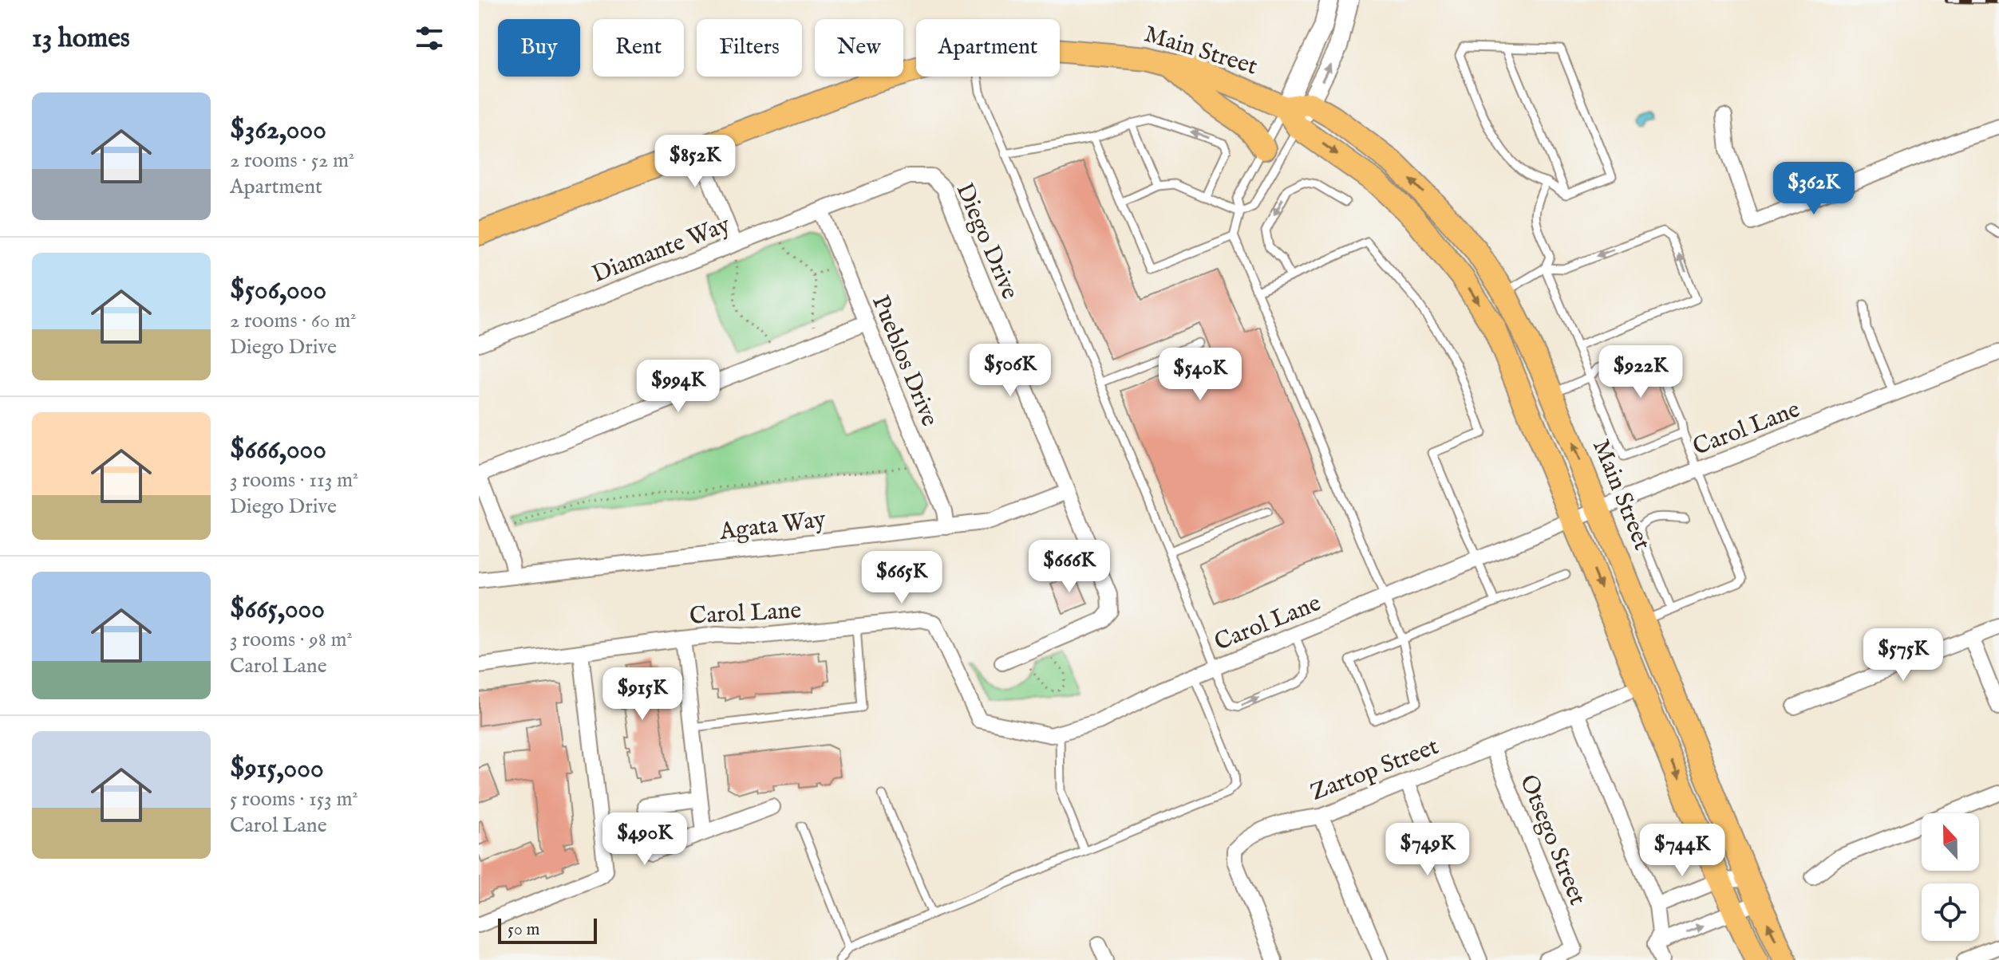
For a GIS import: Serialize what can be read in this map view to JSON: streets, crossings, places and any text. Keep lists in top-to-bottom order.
{
  "streets": {
    "main road": ["Main Street"],
    "street": [
      "Diego Drive",
      "Diamante Way",
      "Pueblos Drive",
      "Carol Lane",
      "Agata Way",
      "Zartop Street",
      "Otsego Street"
    ]
  },
  "crossings": [
    ["Main Street", "Carol Lane"],
    ["Diego Drive", "Diamante Way"],
    ["Diego Drive", "Agata Way"],
    ["Diamante Way", "Pueblos Drive"],
    ["Pueblos Drive", "Agata Way"],
    ["Zartop Street", "Otsego Street"]
  ],
  "scale_bar": "50 m",
  "north": "top",
  "page": {
    "heading": "13 homes",
    "chip": [
      "Buy",
      "Rent",
      "Filters",
      "New",
      "Apartment"
    ],
    "list": [
      {
        "name": "$362,000",
        "note": "2 rooms · 52 m² · Apartment"
      },
      {
        "name": "$506,000",
        "note": "2 rooms · 60 m² · Diego Drive"
      },
      {
        "name": "$666,000",
        "note": "3 rooms · 113 m² · Diego Drive"
      },
      {
        "name": "$665,000",
        "note": "3 rooms · 98 m² · Carol Lane"
      },
      {
        "name": "$915,000",
        "note": "5 rooms · 153 m² · Carol Lane"
      }
    ],
    "price": [
      "$852K",
      "$362K",
      "$506K",
      "$922K",
      "$540K",
      "$994K",
      "$666K",
      "$665K",
      "$575K",
      "$915K",
      "$490K",
      "$749K",
      "$744K"
    ],
    "scale": "50 m"
  }
}
